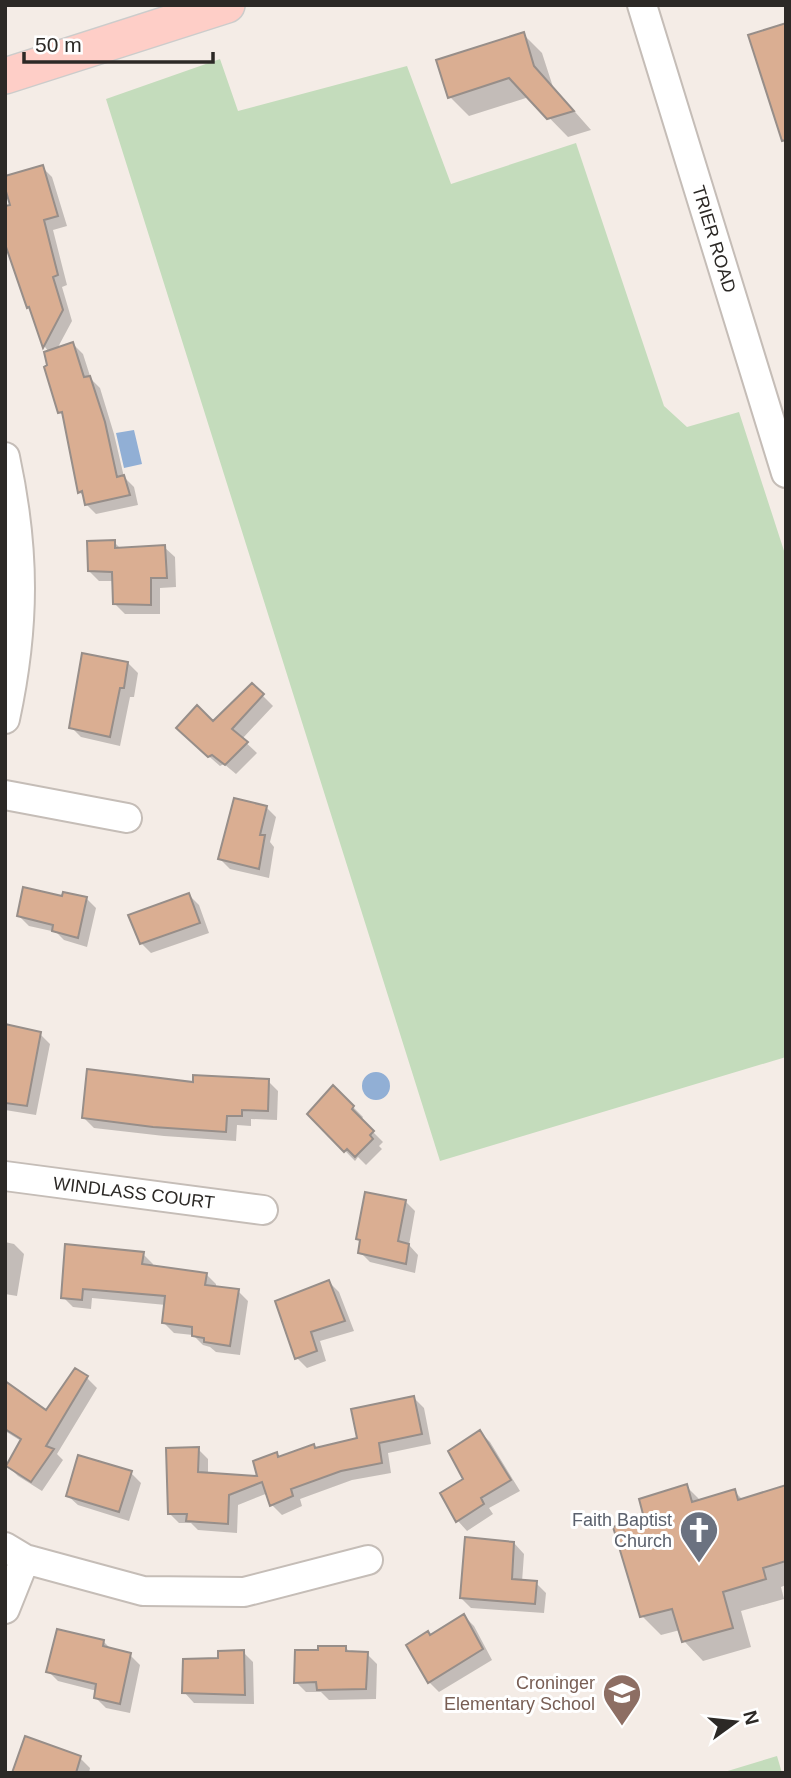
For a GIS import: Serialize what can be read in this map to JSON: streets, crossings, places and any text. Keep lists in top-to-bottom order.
{
  "streets": {
    "street": ["TRIER ROAD", "WINDLASS COURT"]
  },
  "places": {
    "church": ["Faith Baptist Church"],
    "school or university": ["Croninger Elementary School"]
  },
  "scale_bar": "50 m",
  "north": "right"
}
